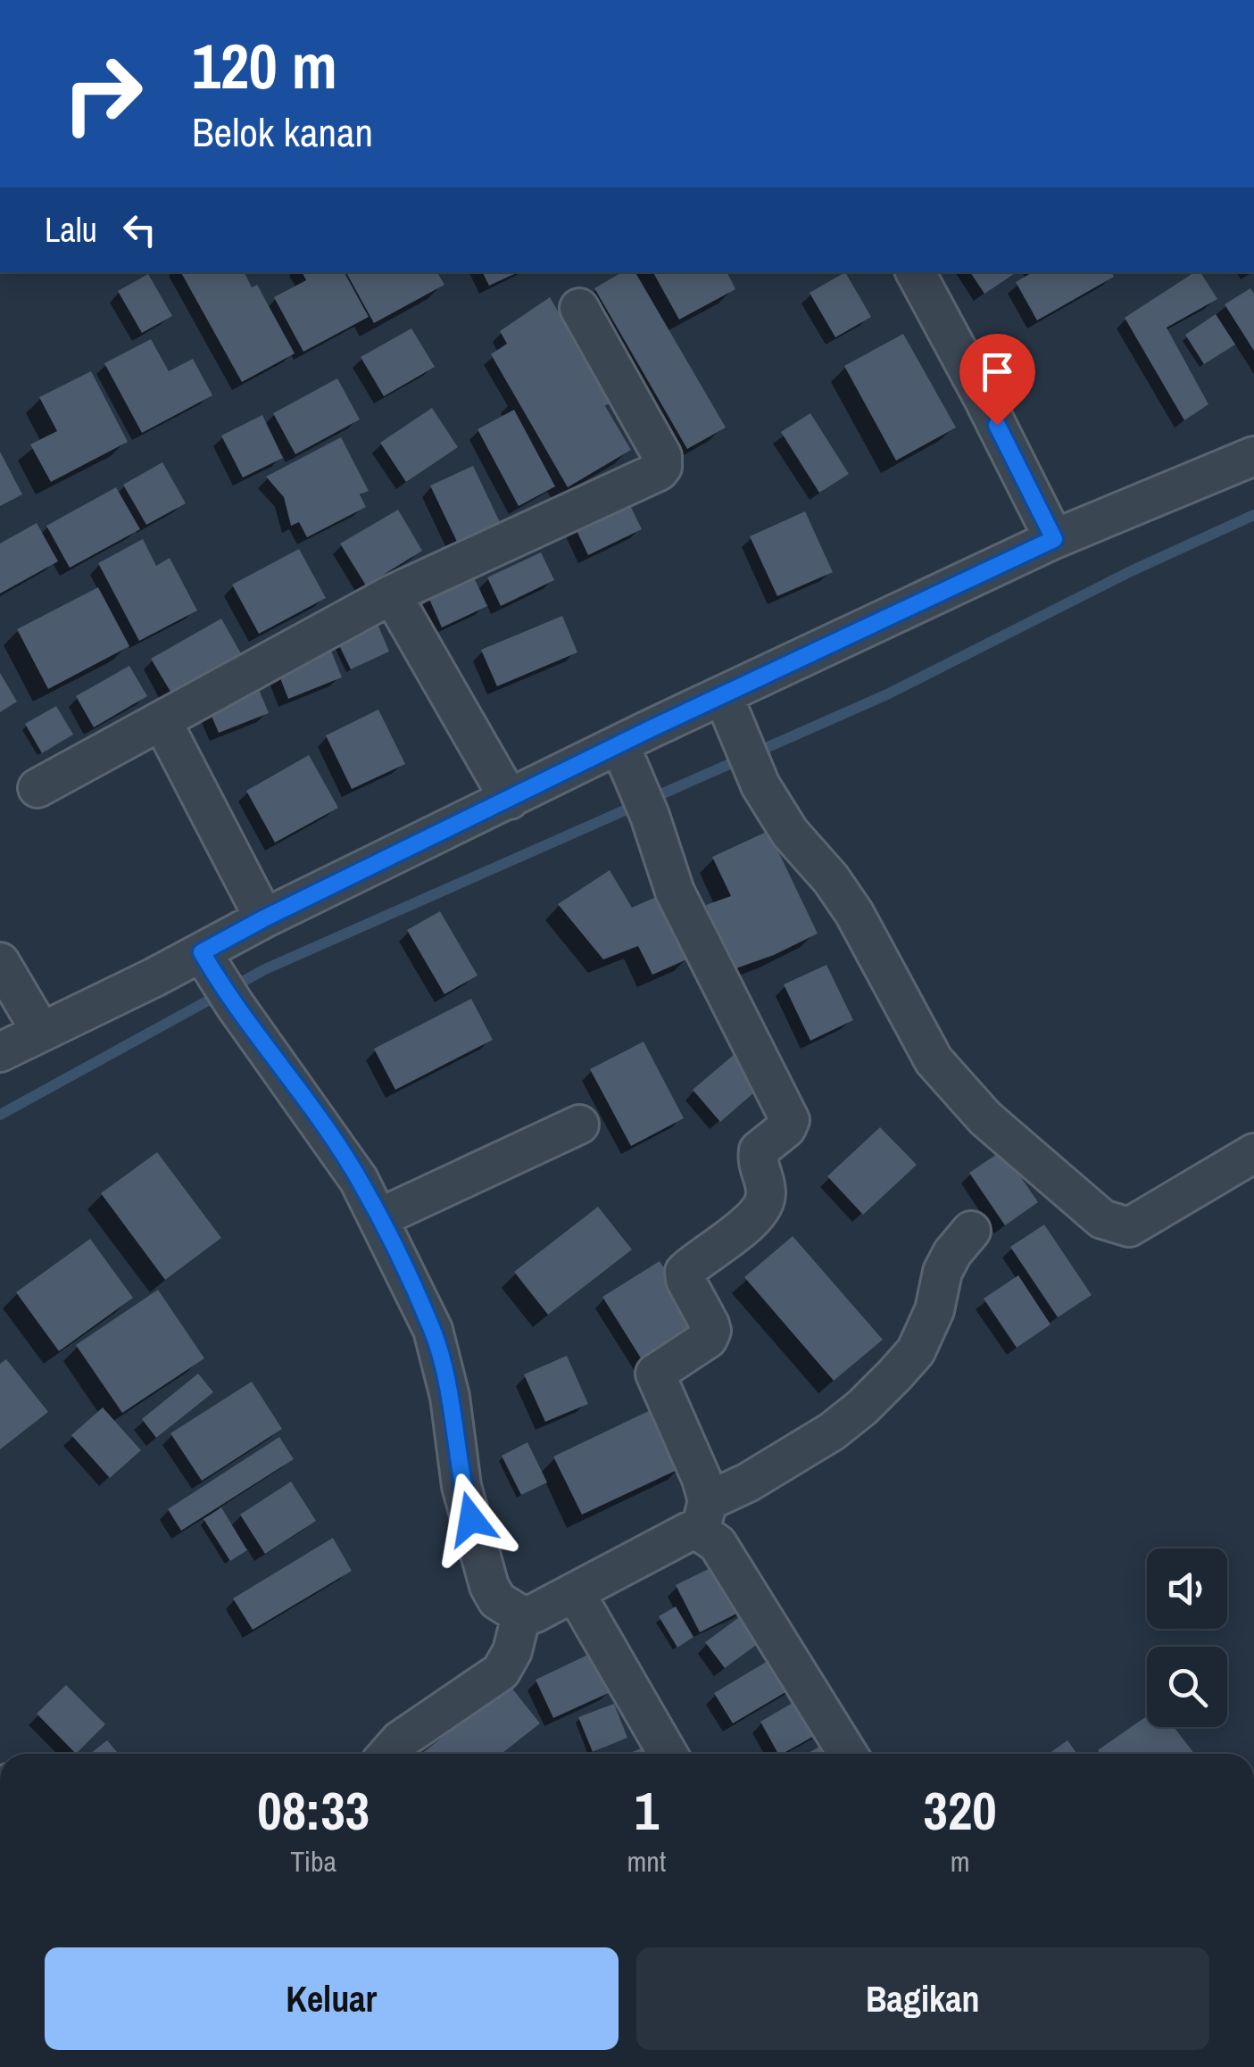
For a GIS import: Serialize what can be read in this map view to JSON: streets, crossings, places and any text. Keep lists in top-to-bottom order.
{
  "page": {
    "turn": ["120 m", "Belok kanan"],
    "then": "Lalu",
    "eta": [
      "08:33",
      "Tiba",
      "1",
      "mnt",
      "320",
      "m"
    ],
    "buttons": ["Keluar", "Bagikan"]
  }
}
